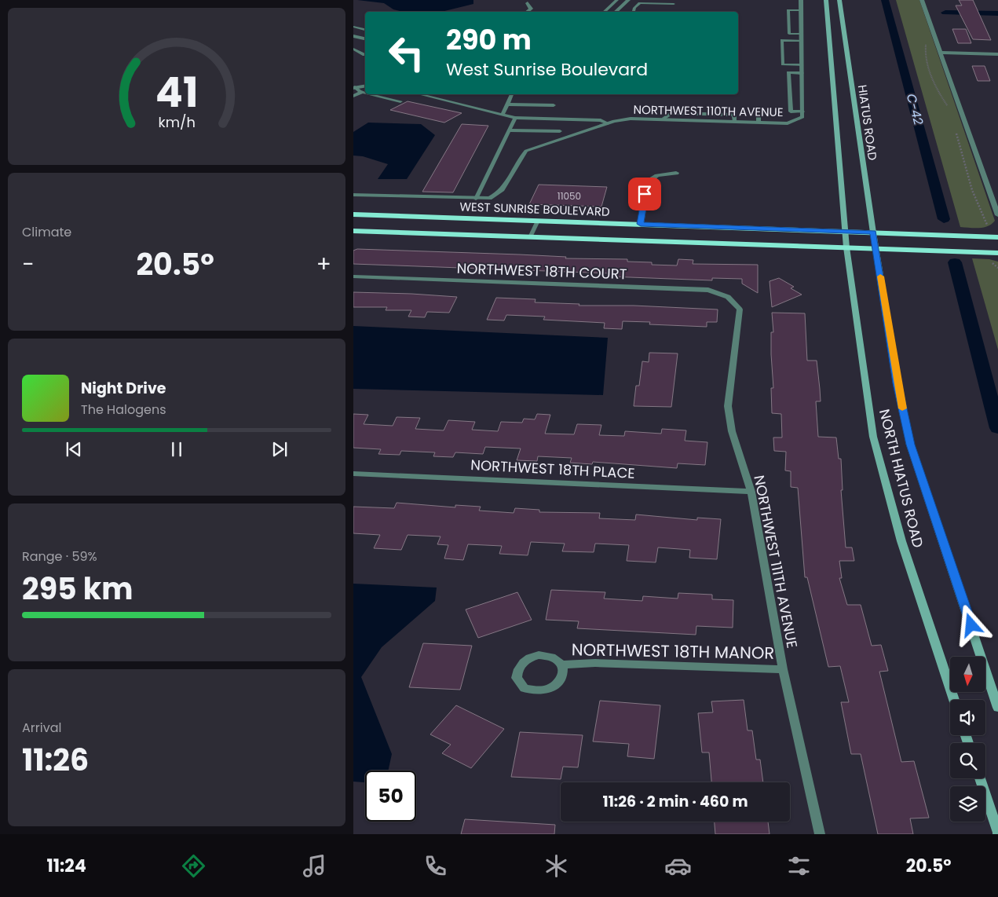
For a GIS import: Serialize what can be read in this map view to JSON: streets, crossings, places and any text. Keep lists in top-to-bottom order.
{
  "streets": {
    "highway": ["WEST SUNRISE BOULEVARD"],
    "main road": ["HIATUS ROAD", "NORTH HIATUS ROAD"],
    "street": [
      "NORTHWEST 110TH AVENUE",
      "NORTHWEST 18TH COURT",
      "NORTHWEST 18TH PLACE",
      "NORTHWEST 111TH AVENUE",
      "NORTHWEST 18TH MANOR"
    ]
  },
  "crossings": [
    ["HIATUS ROAD", "WEST SUNRISE BOULEVARD"],
    ["HIATUS ROAD", "NORTH HIATUS ROAD"],
    ["NORTHWEST 18TH COURT", "NORTHWEST 111TH AVENUE"],
    ["NORTHWEST 18TH PLACE", "NORTHWEST 111TH AVENUE"],
    ["NORTHWEST 111TH AVENUE", "NORTHWEST 18TH MANOR"]
  ],
  "water": ["C-42"],
  "house_numbers": ["11050"],
  "north": "bottom",
  "page": {
    "turn": ["290 m", "West Sunrise Boulevard"],
    "tile": [
      "Climate",
      ["Range · 59%", "295 km"],
      ["Arrival", "11:26"]
    ],
    "heat": ["−", "20.5°", "+"],
    "song": ["Night Drive", "The Halogens"],
    "limit": "50",
    "trip": "11:26 · 2 min · 460 m",
    "tabs": ["11:24", "20.5°"],
    "gauge": ["41", "km/h"]
  }
}
